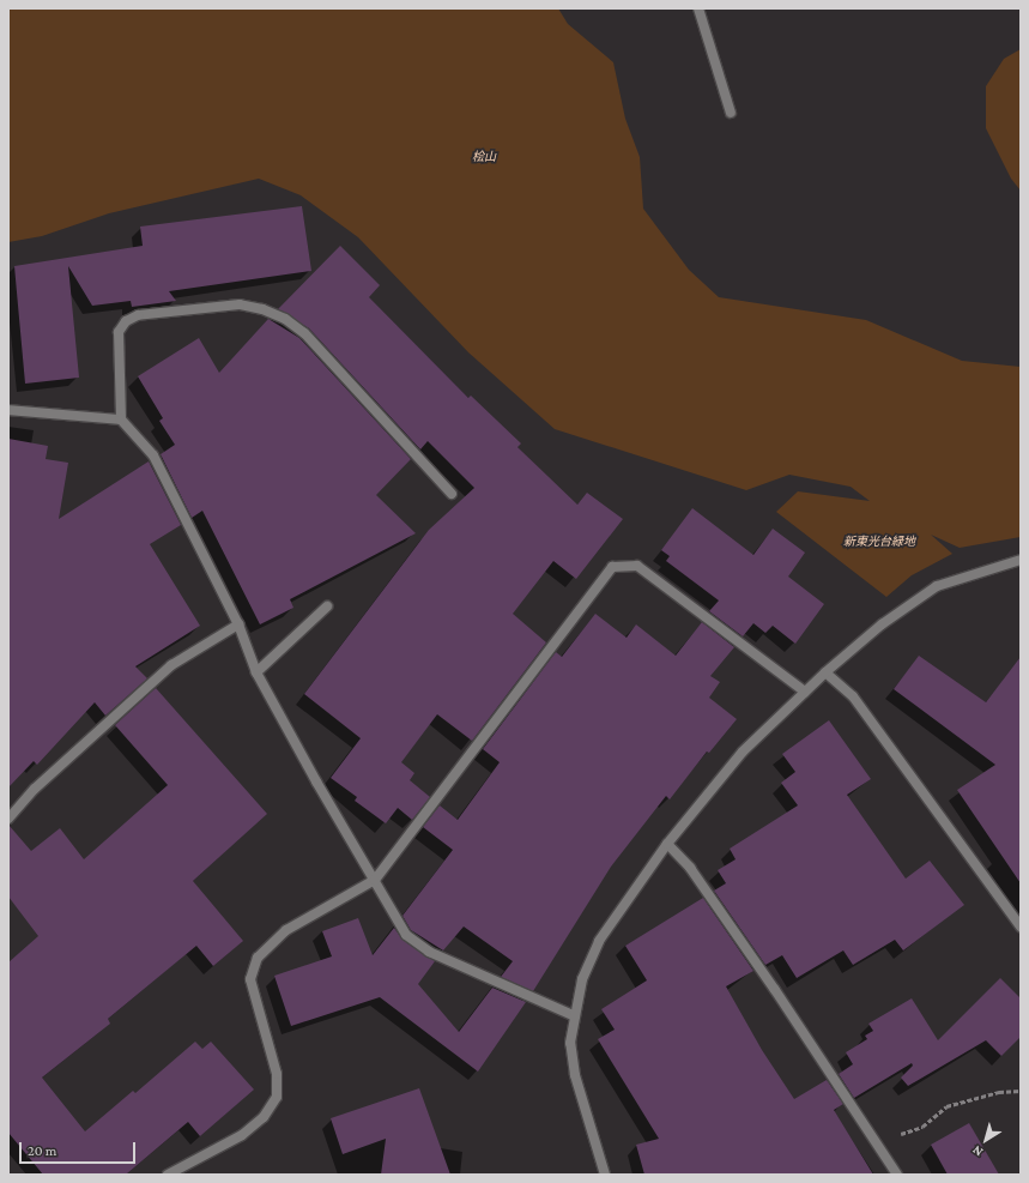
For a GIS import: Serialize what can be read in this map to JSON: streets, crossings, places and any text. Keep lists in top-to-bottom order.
{
  "parks": ["桧山", "新東光台緑地"],
  "scale_bar": "20 m",
  "north": "bottom left"
}
